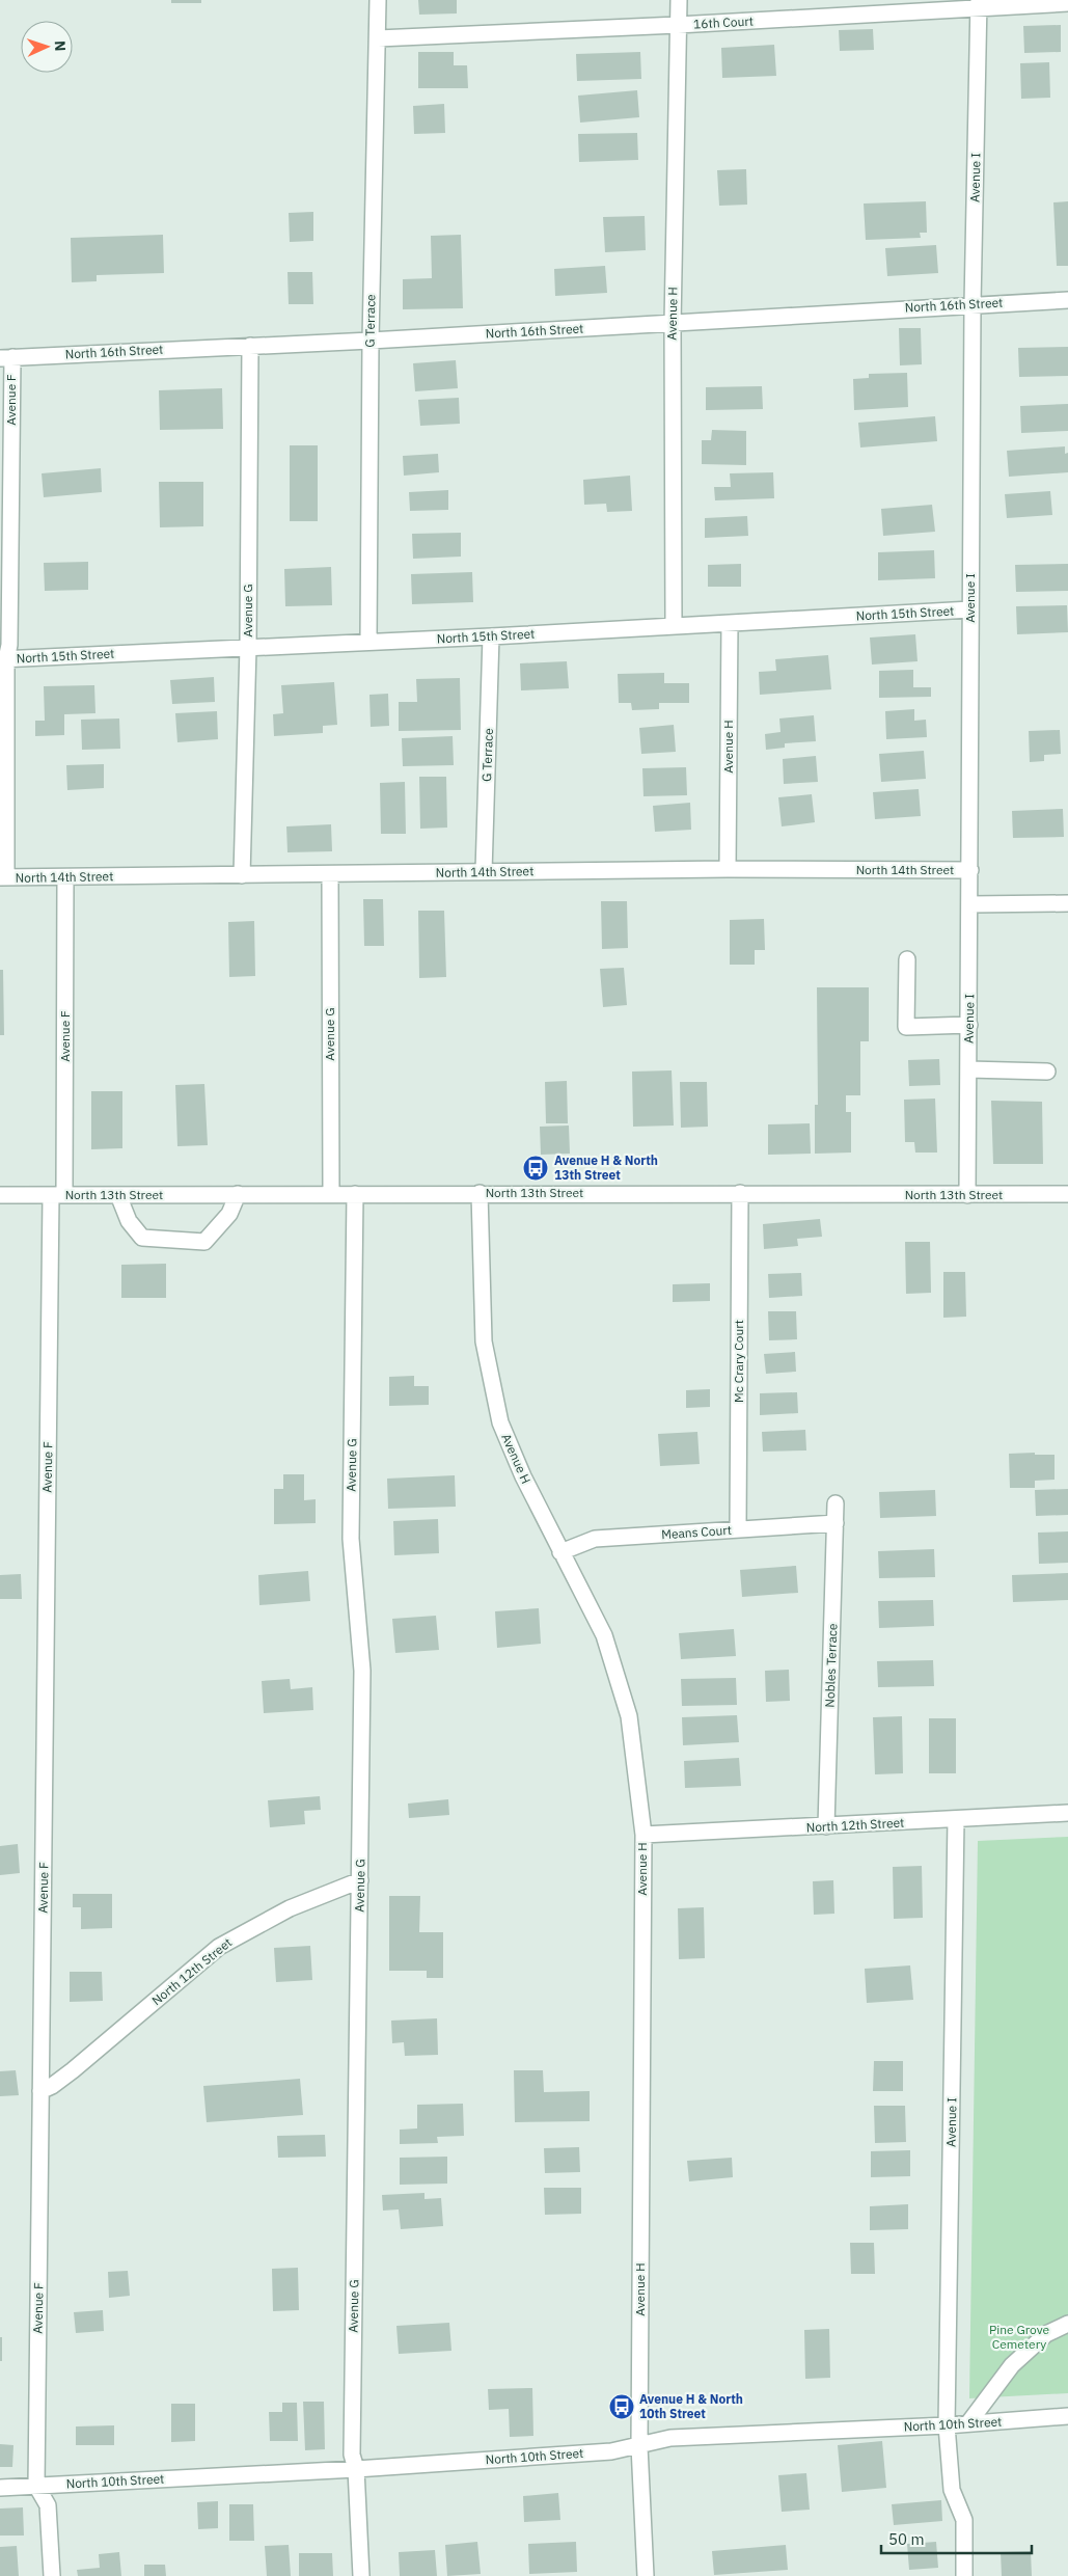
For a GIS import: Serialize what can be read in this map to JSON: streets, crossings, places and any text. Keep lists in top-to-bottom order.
{
  "streets": {
    "street": [
      "16th Court",
      "Avenue I",
      "North 16th Street",
      "Avenue H",
      "G Terrace",
      "Avenue F",
      "Avenue G",
      "North 15th Street",
      "North 14th Street",
      "North 13th Street",
      "Mc Crary Court",
      "Means Court",
      "Nobles Terrace",
      "North 12th Street",
      "North 10th Street"
    ]
  },
  "crossings": [
    ["16th Court", "Avenue I"],
    ["16th Court", "Avenue H"],
    ["16th Court", "G Terrace"],
    ["Avenue I", "North 16th Street"],
    ["Avenue I", "North 15th Street"],
    ["Avenue I", "North 14th Street"],
    ["Avenue I", "North 13th Street"],
    ["Avenue I", "North 12th Street"],
    ["Avenue I", "North 10th Street"],
    ["North 16th Street", "Avenue H"],
    ["North 16th Street", "G Terrace"],
    ["North 16th Street", "Avenue F"],
    ["North 16th Street", "Avenue G"],
    ["Avenue H", "North 15th Street"],
    ["Avenue H", "North 14th Street"],
    ["Avenue H", "North 13th Street"],
    ["Avenue H", "Means Court"],
    ["Avenue H", "North 12th Street"],
    ["Avenue H", "North 10th Street"],
    ["G Terrace", "North 15th Street"],
    ["G Terrace", "North 14th Street"],
    ["Avenue F", "North 15th Street"],
    ["Avenue F", "North 14th Street"],
    ["Avenue F", "North 13th Street"],
    ["Avenue F", "North 12th Street"],
    ["Avenue F", "North 10th Street"],
    ["Avenue G", "North 15th Street"],
    ["Avenue G", "North 14th Street"],
    ["Avenue G", "North 13th Street"],
    ["Avenue G", "North 12th Street"],
    ["Avenue G", "North 10th Street"],
    ["North 13th Street", "Mc Crary Court"],
    ["Mc Crary Court", "Means Court"],
    ["Means Court", "Nobles Terrace"],
    ["Nobles Terrace", "North 12th Street"]
  ],
  "parks": ["Pine Grove Cemetery"],
  "places": {
    "bus stop": ["Avenue H & North 13th Street", "Avenue H & North 10th Street"]
  },
  "scale_bar": "50 m",
  "north": "right"
}
